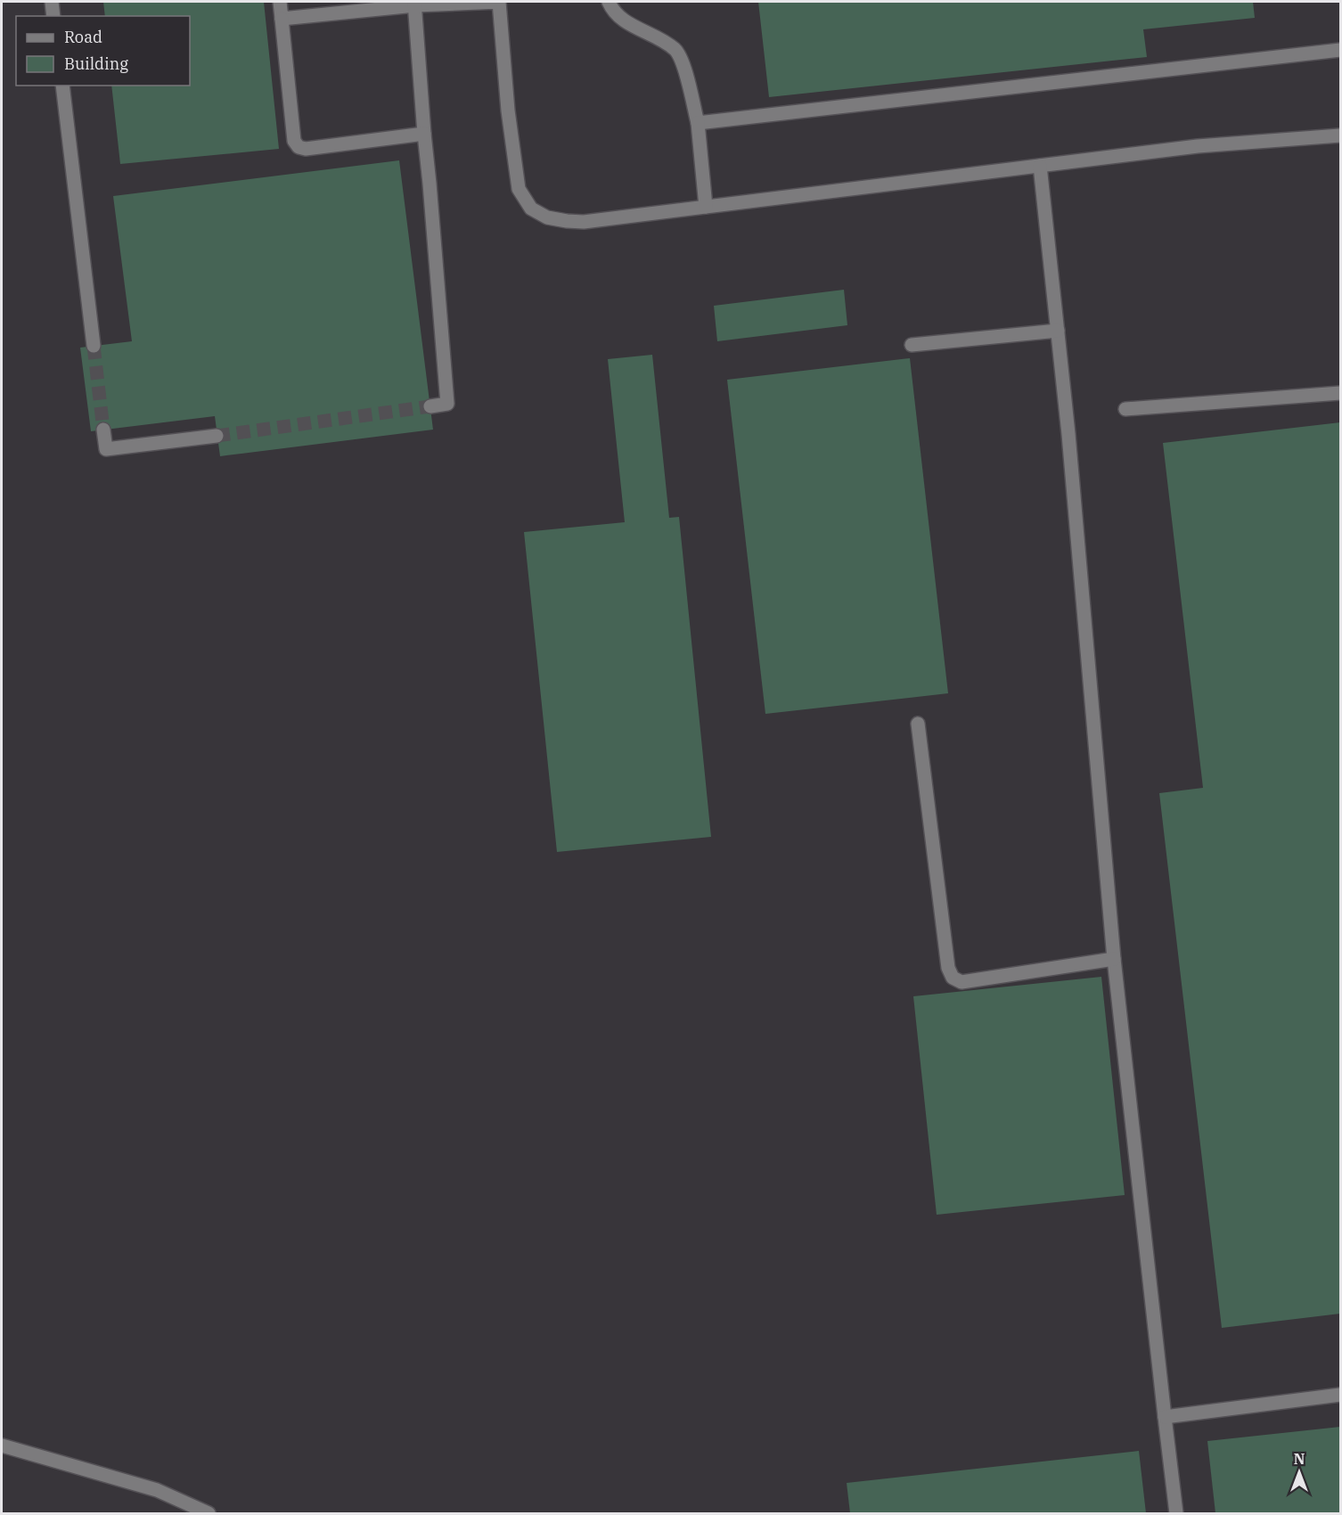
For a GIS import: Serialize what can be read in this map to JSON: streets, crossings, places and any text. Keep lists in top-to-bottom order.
{
  "legend": ["Road", "Building"],
  "north": "top"
}
